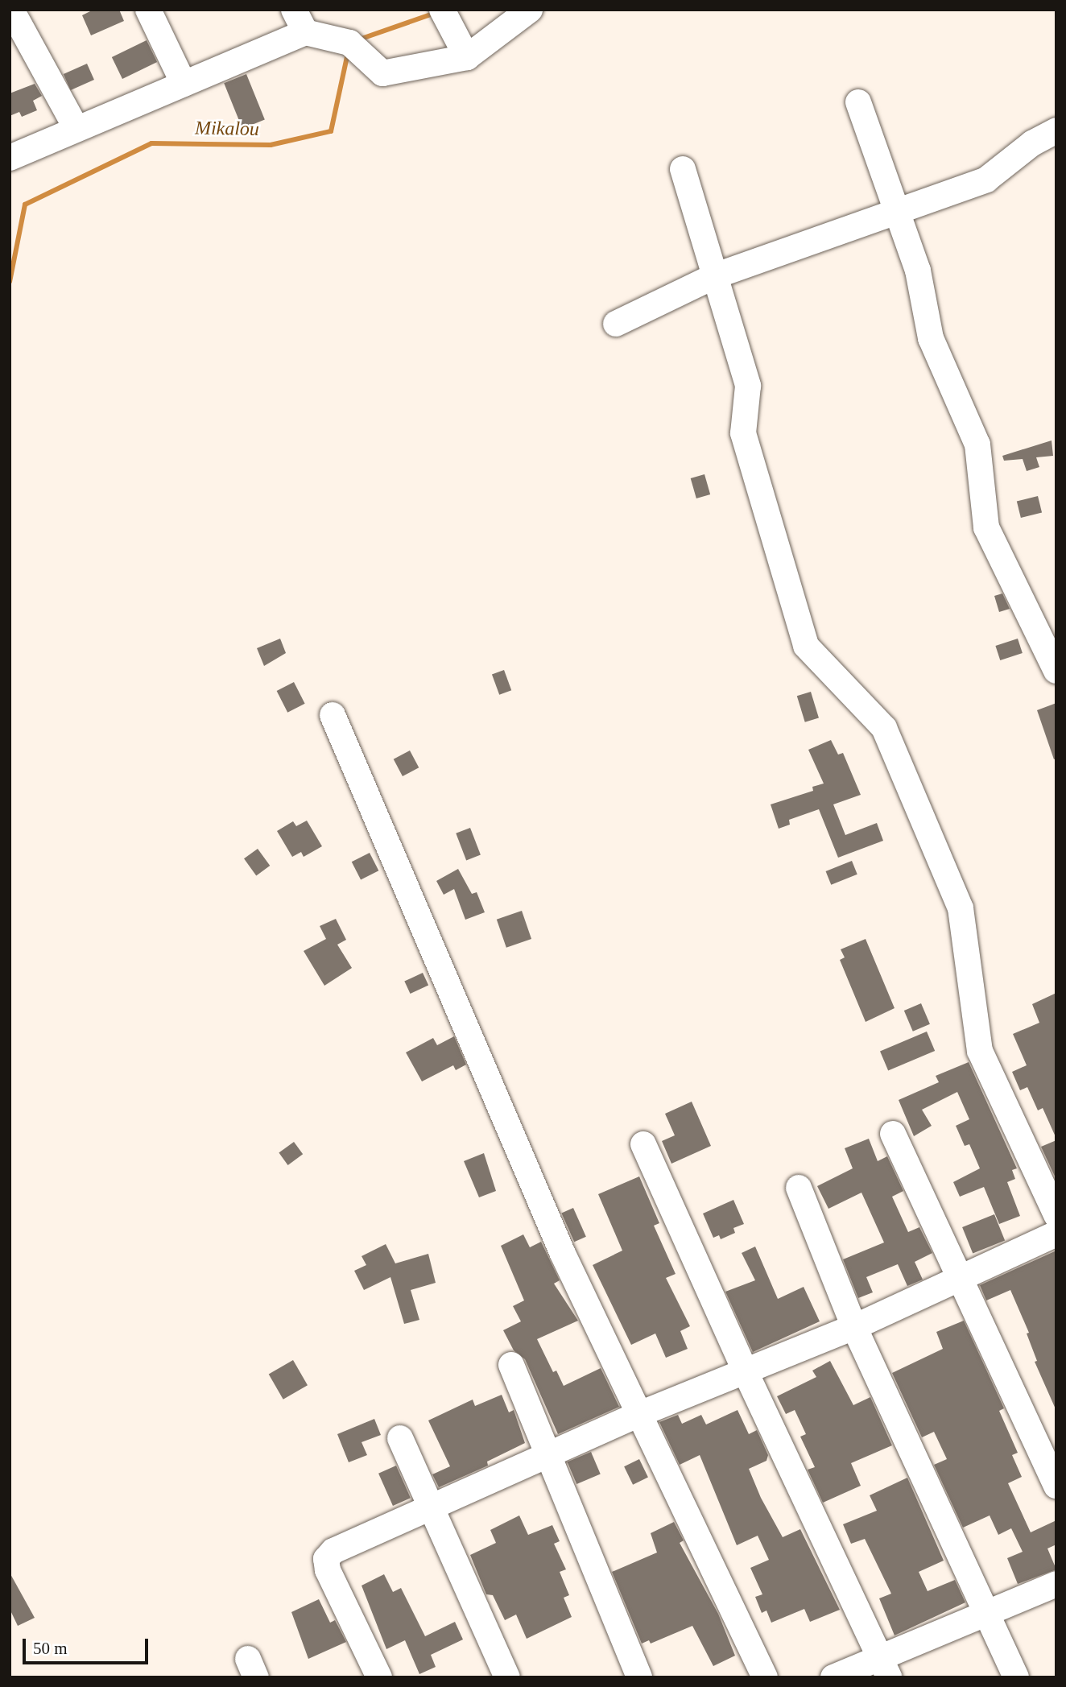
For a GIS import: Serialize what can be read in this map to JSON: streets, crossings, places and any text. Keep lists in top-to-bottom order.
{
  "water": ["Mikalou"],
  "scale_bar": "50 m"
}
